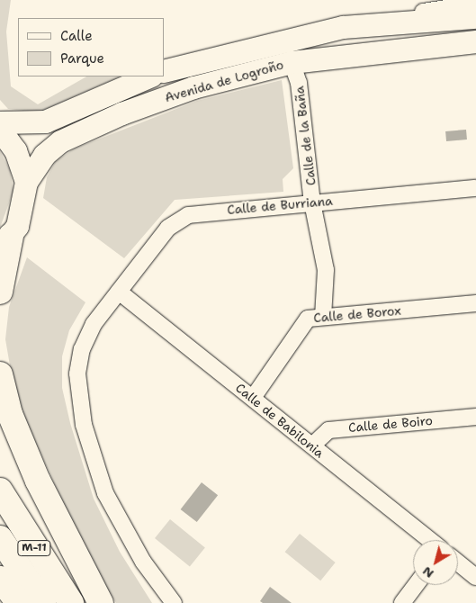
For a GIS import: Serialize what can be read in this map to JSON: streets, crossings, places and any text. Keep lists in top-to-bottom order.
{
  "streets": {
    "highway": ["M-11"],
    "main road": ["Avenida de Logroño"],
    "street": [
      "Calle de la Baña",
      "Calle de Burriana",
      "Calle de Borox",
      "Calle de Babilonia",
      "Calle de Boiro"
    ]
  },
  "crossings": [
    ["Avenida de Logroño", "Calle de la Baña"],
    ["Calle de la Baña", "Calle de Burriana"],
    ["Calle de la Baña", "Calle de Borox"],
    ["Calle de Burriana", "Calle de Babilonia"],
    ["Calle de Borox", "Calle de Babilonia"],
    ["Calle de Babilonia", "Calle de Boiro"]
  ],
  "legend": ["Calle", "Parque"],
  "north": "bottom left"
}
